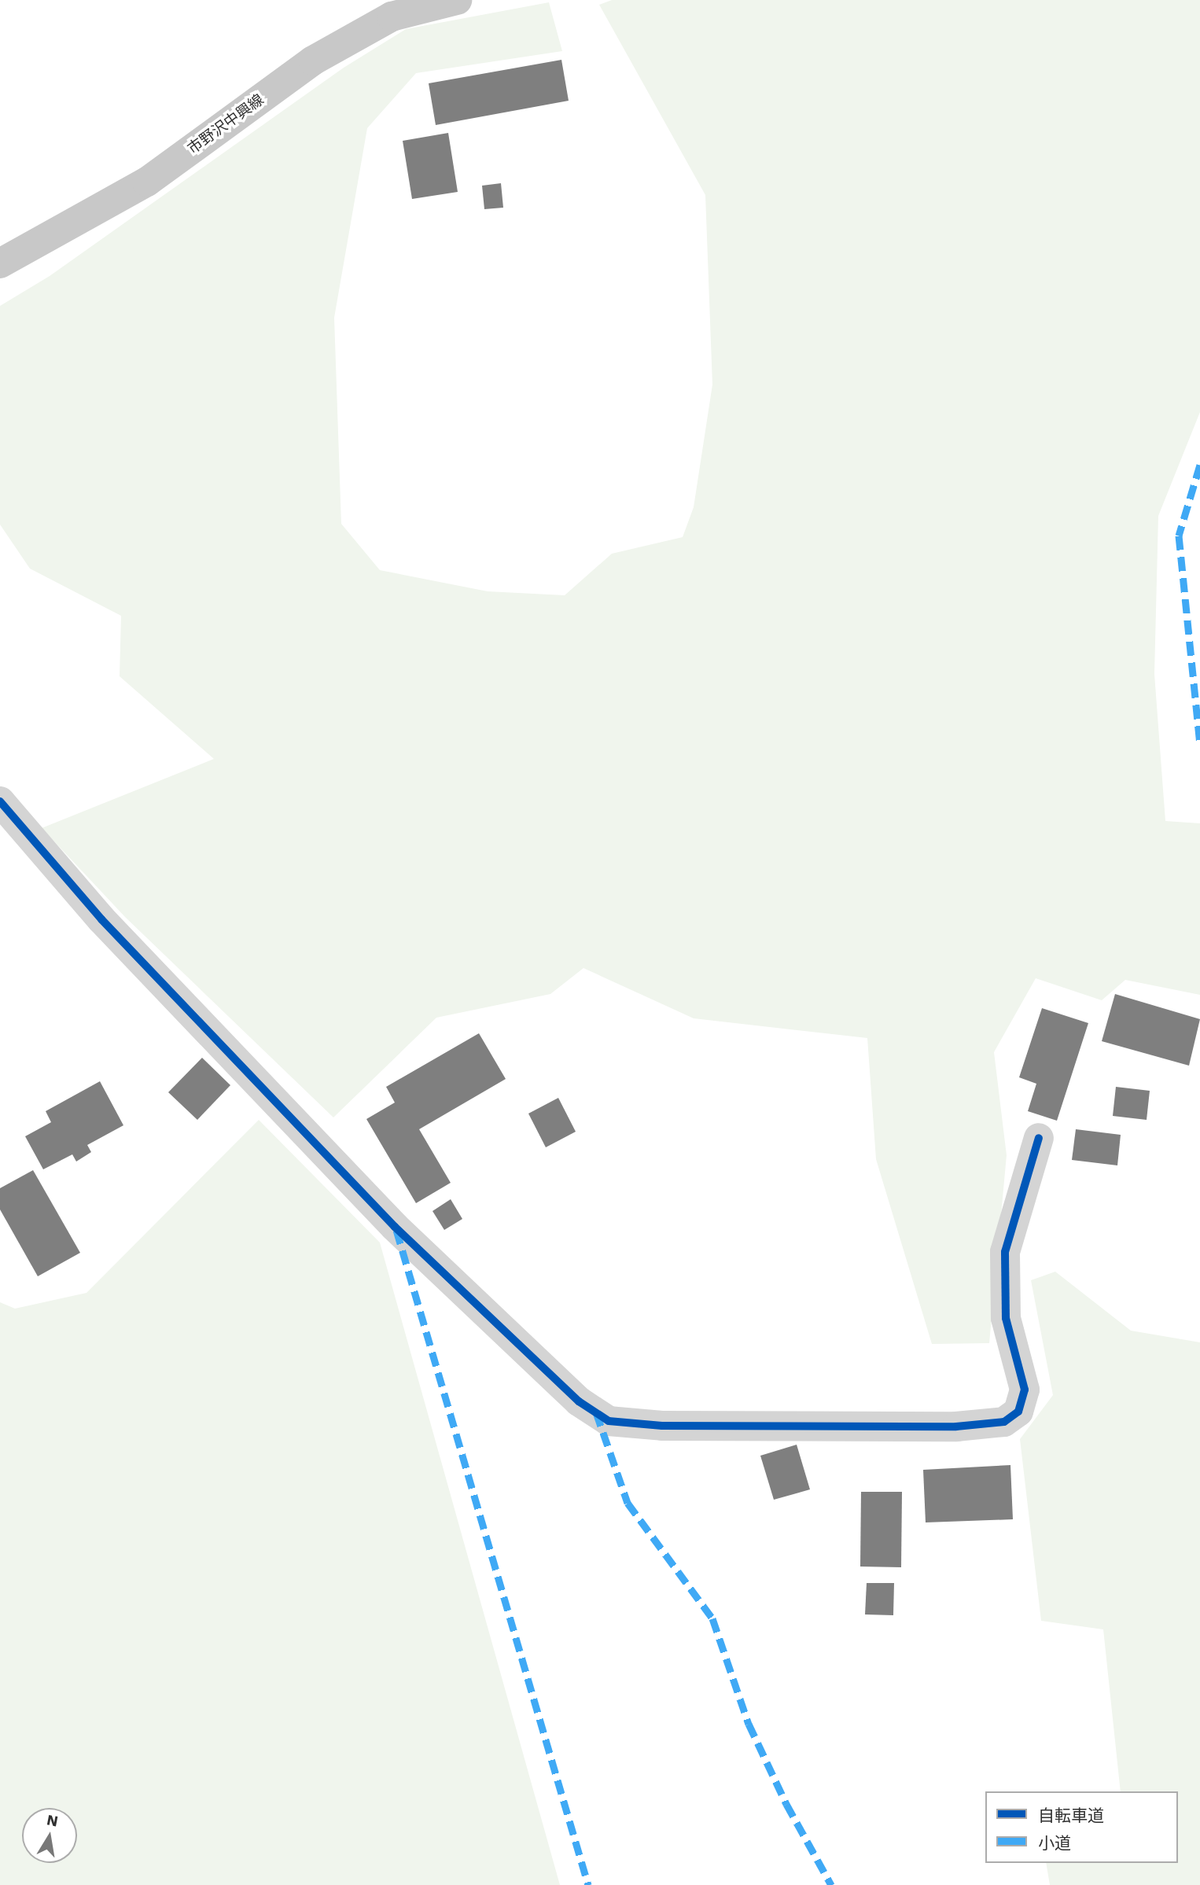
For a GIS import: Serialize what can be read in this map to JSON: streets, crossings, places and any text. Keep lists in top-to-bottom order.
{
  "streets": {
    "main road": ["市野沢中興線"]
  },
  "legend": ["自転車道", "小道"],
  "north": "top"
}
